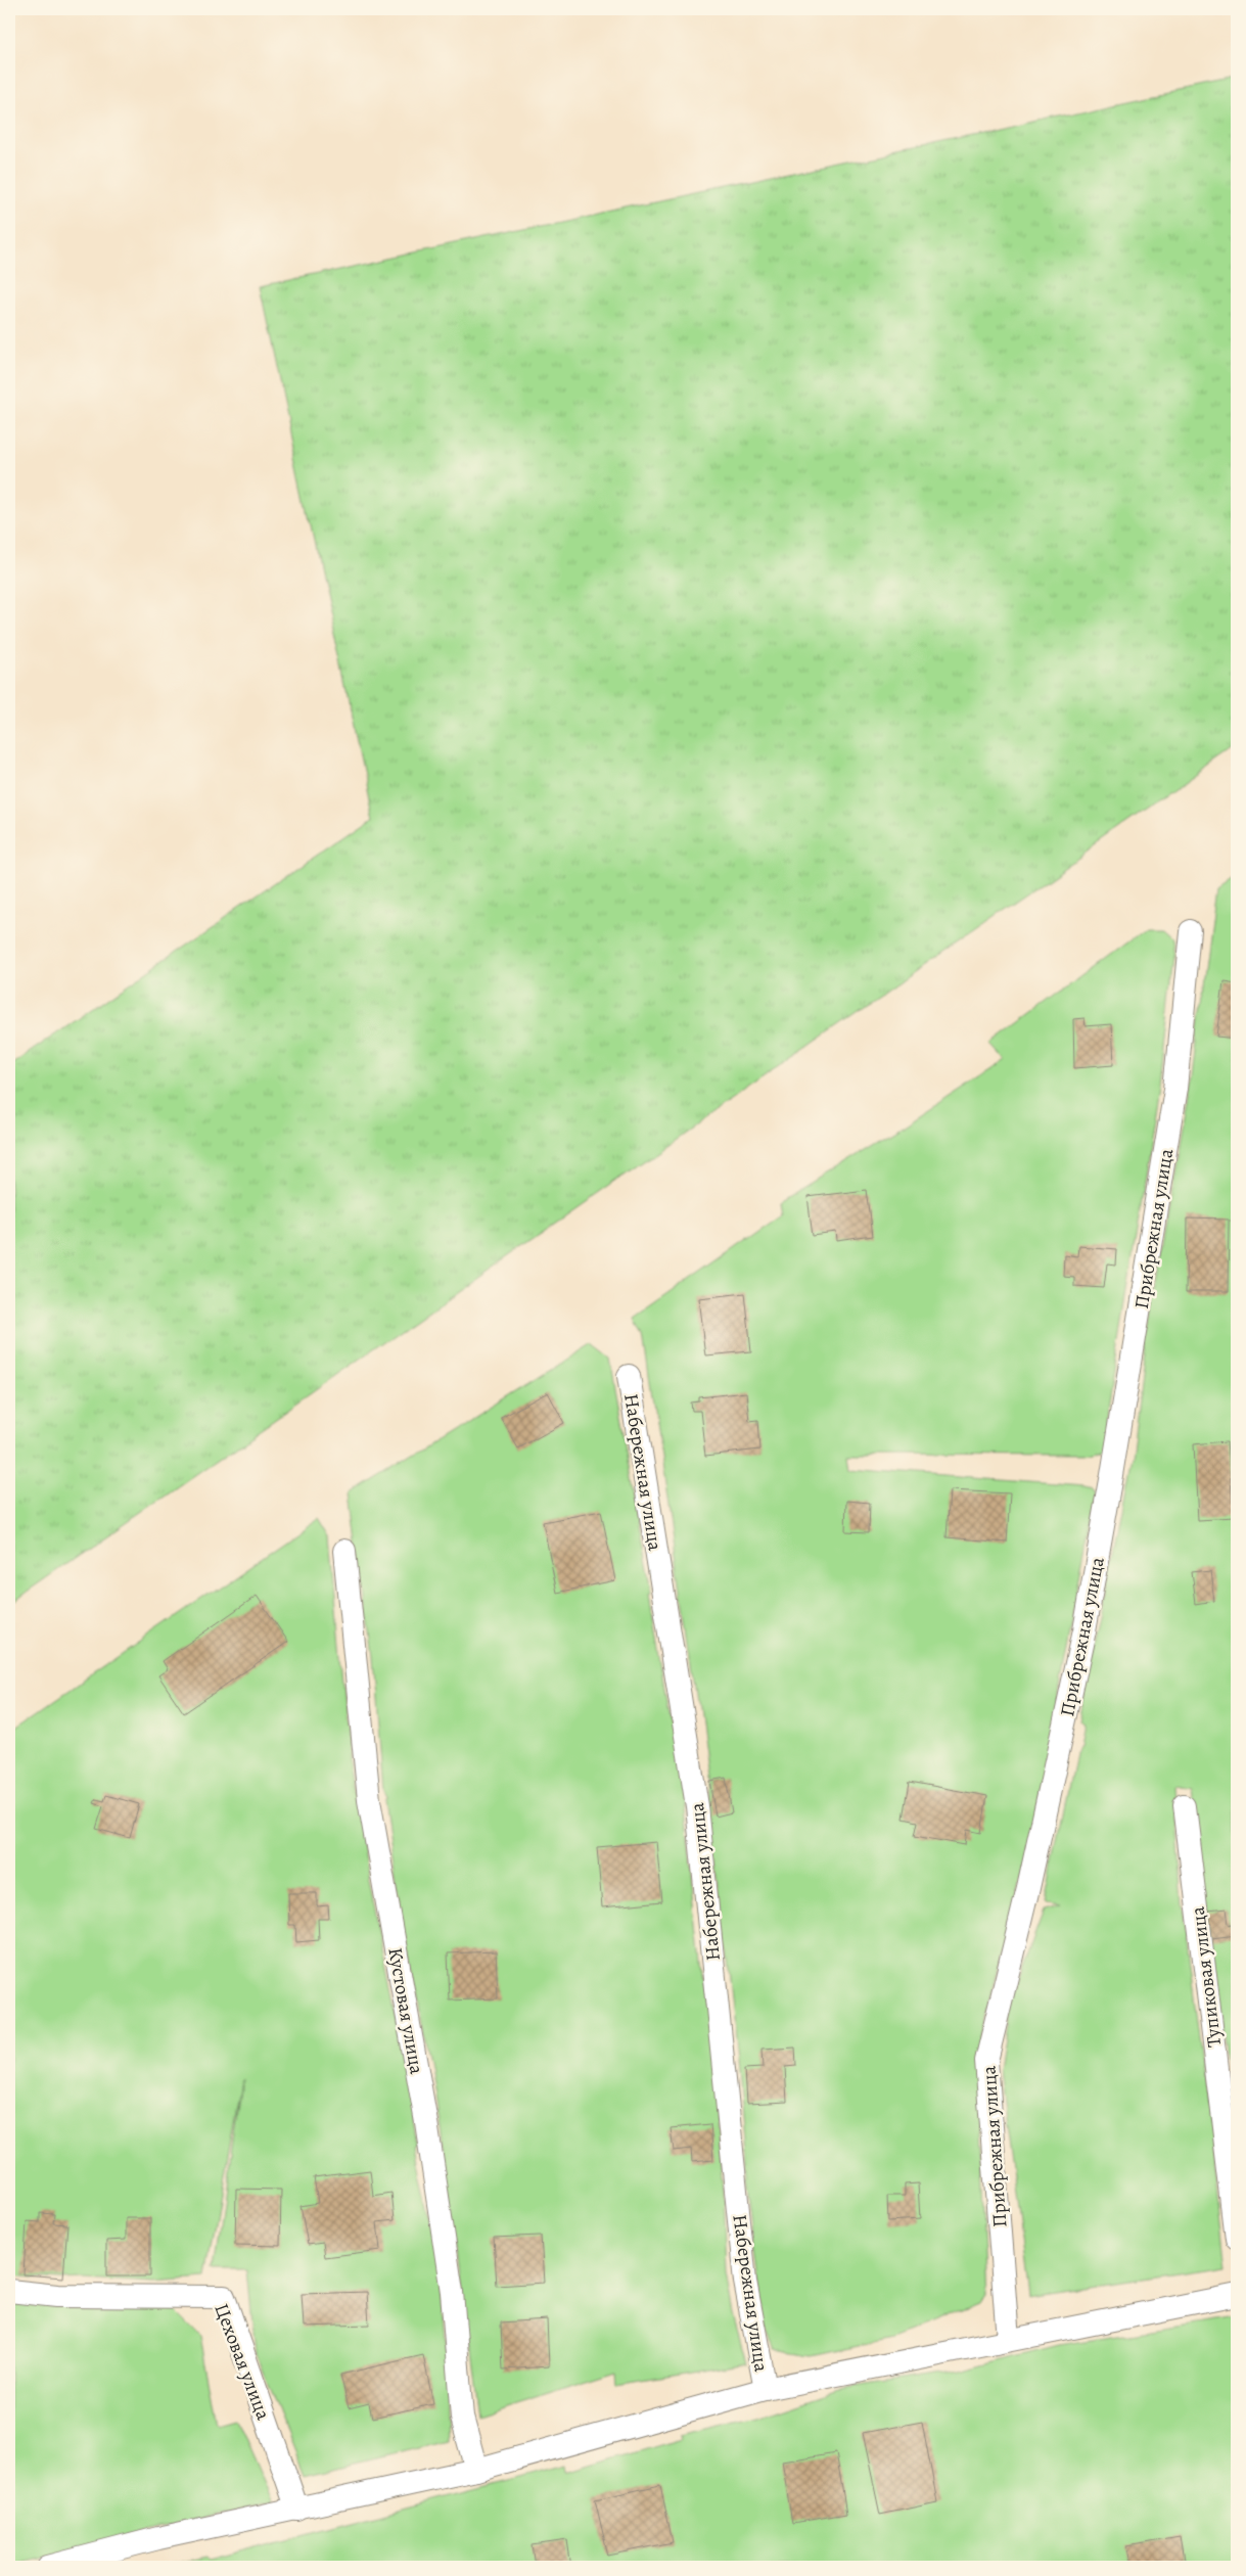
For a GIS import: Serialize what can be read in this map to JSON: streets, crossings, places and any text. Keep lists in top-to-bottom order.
{
  "streets": {
    "lane": [
      "Прибрежная улица",
      "Набережная улица",
      "Тупиковая улица",
      "Кустовая улица",
      "Цеховая улица"
    ]
  }
}
